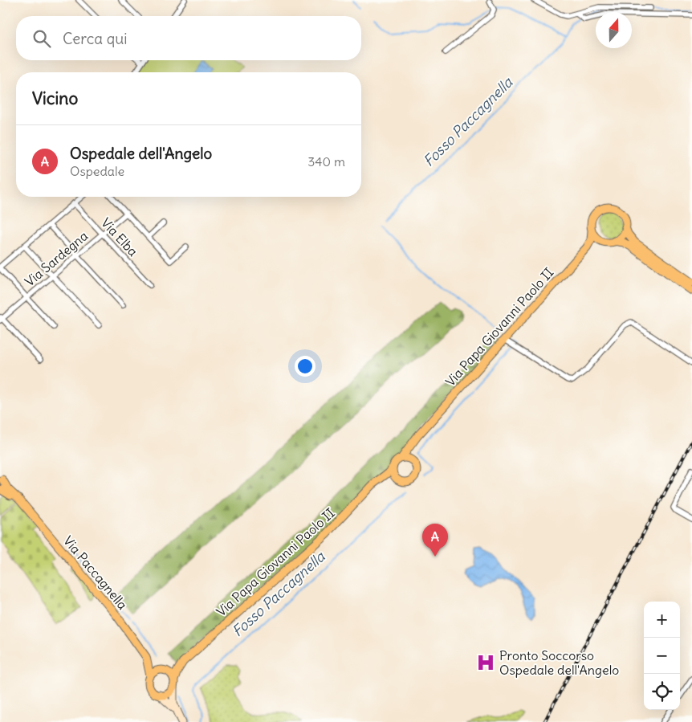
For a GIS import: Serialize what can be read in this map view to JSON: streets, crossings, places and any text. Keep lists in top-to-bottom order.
{
  "streets": {
    "main road": ["Via Papa Giovanni Paolo II", "Via Paccagnella"],
    "street": ["Via Elba", "Via Sardegna"]
  },
  "crossings": [
    ["Via Elba", "Via Sardegna"],
    ["Via Papa Giovanni Paolo II", "Via Paccagnella"]
  ],
  "water": ["Fosso Paccagnella"],
  "places": {
    "hospital": ["Pronto Soccorso Ospedale dell'Angelo"]
  },
  "north": "top",
  "page": {
    "search": "Cerca qui",
    "heading": "Vicino",
    "list": [
      {
        "mark": "A",
        "name": "Ospedale dell'Angelo",
        "note": "Ospedale",
        "value": "340 m"
      }
    ],
    "pins": "A",
    "map_buttons": ["+", "−"]
  }
}
